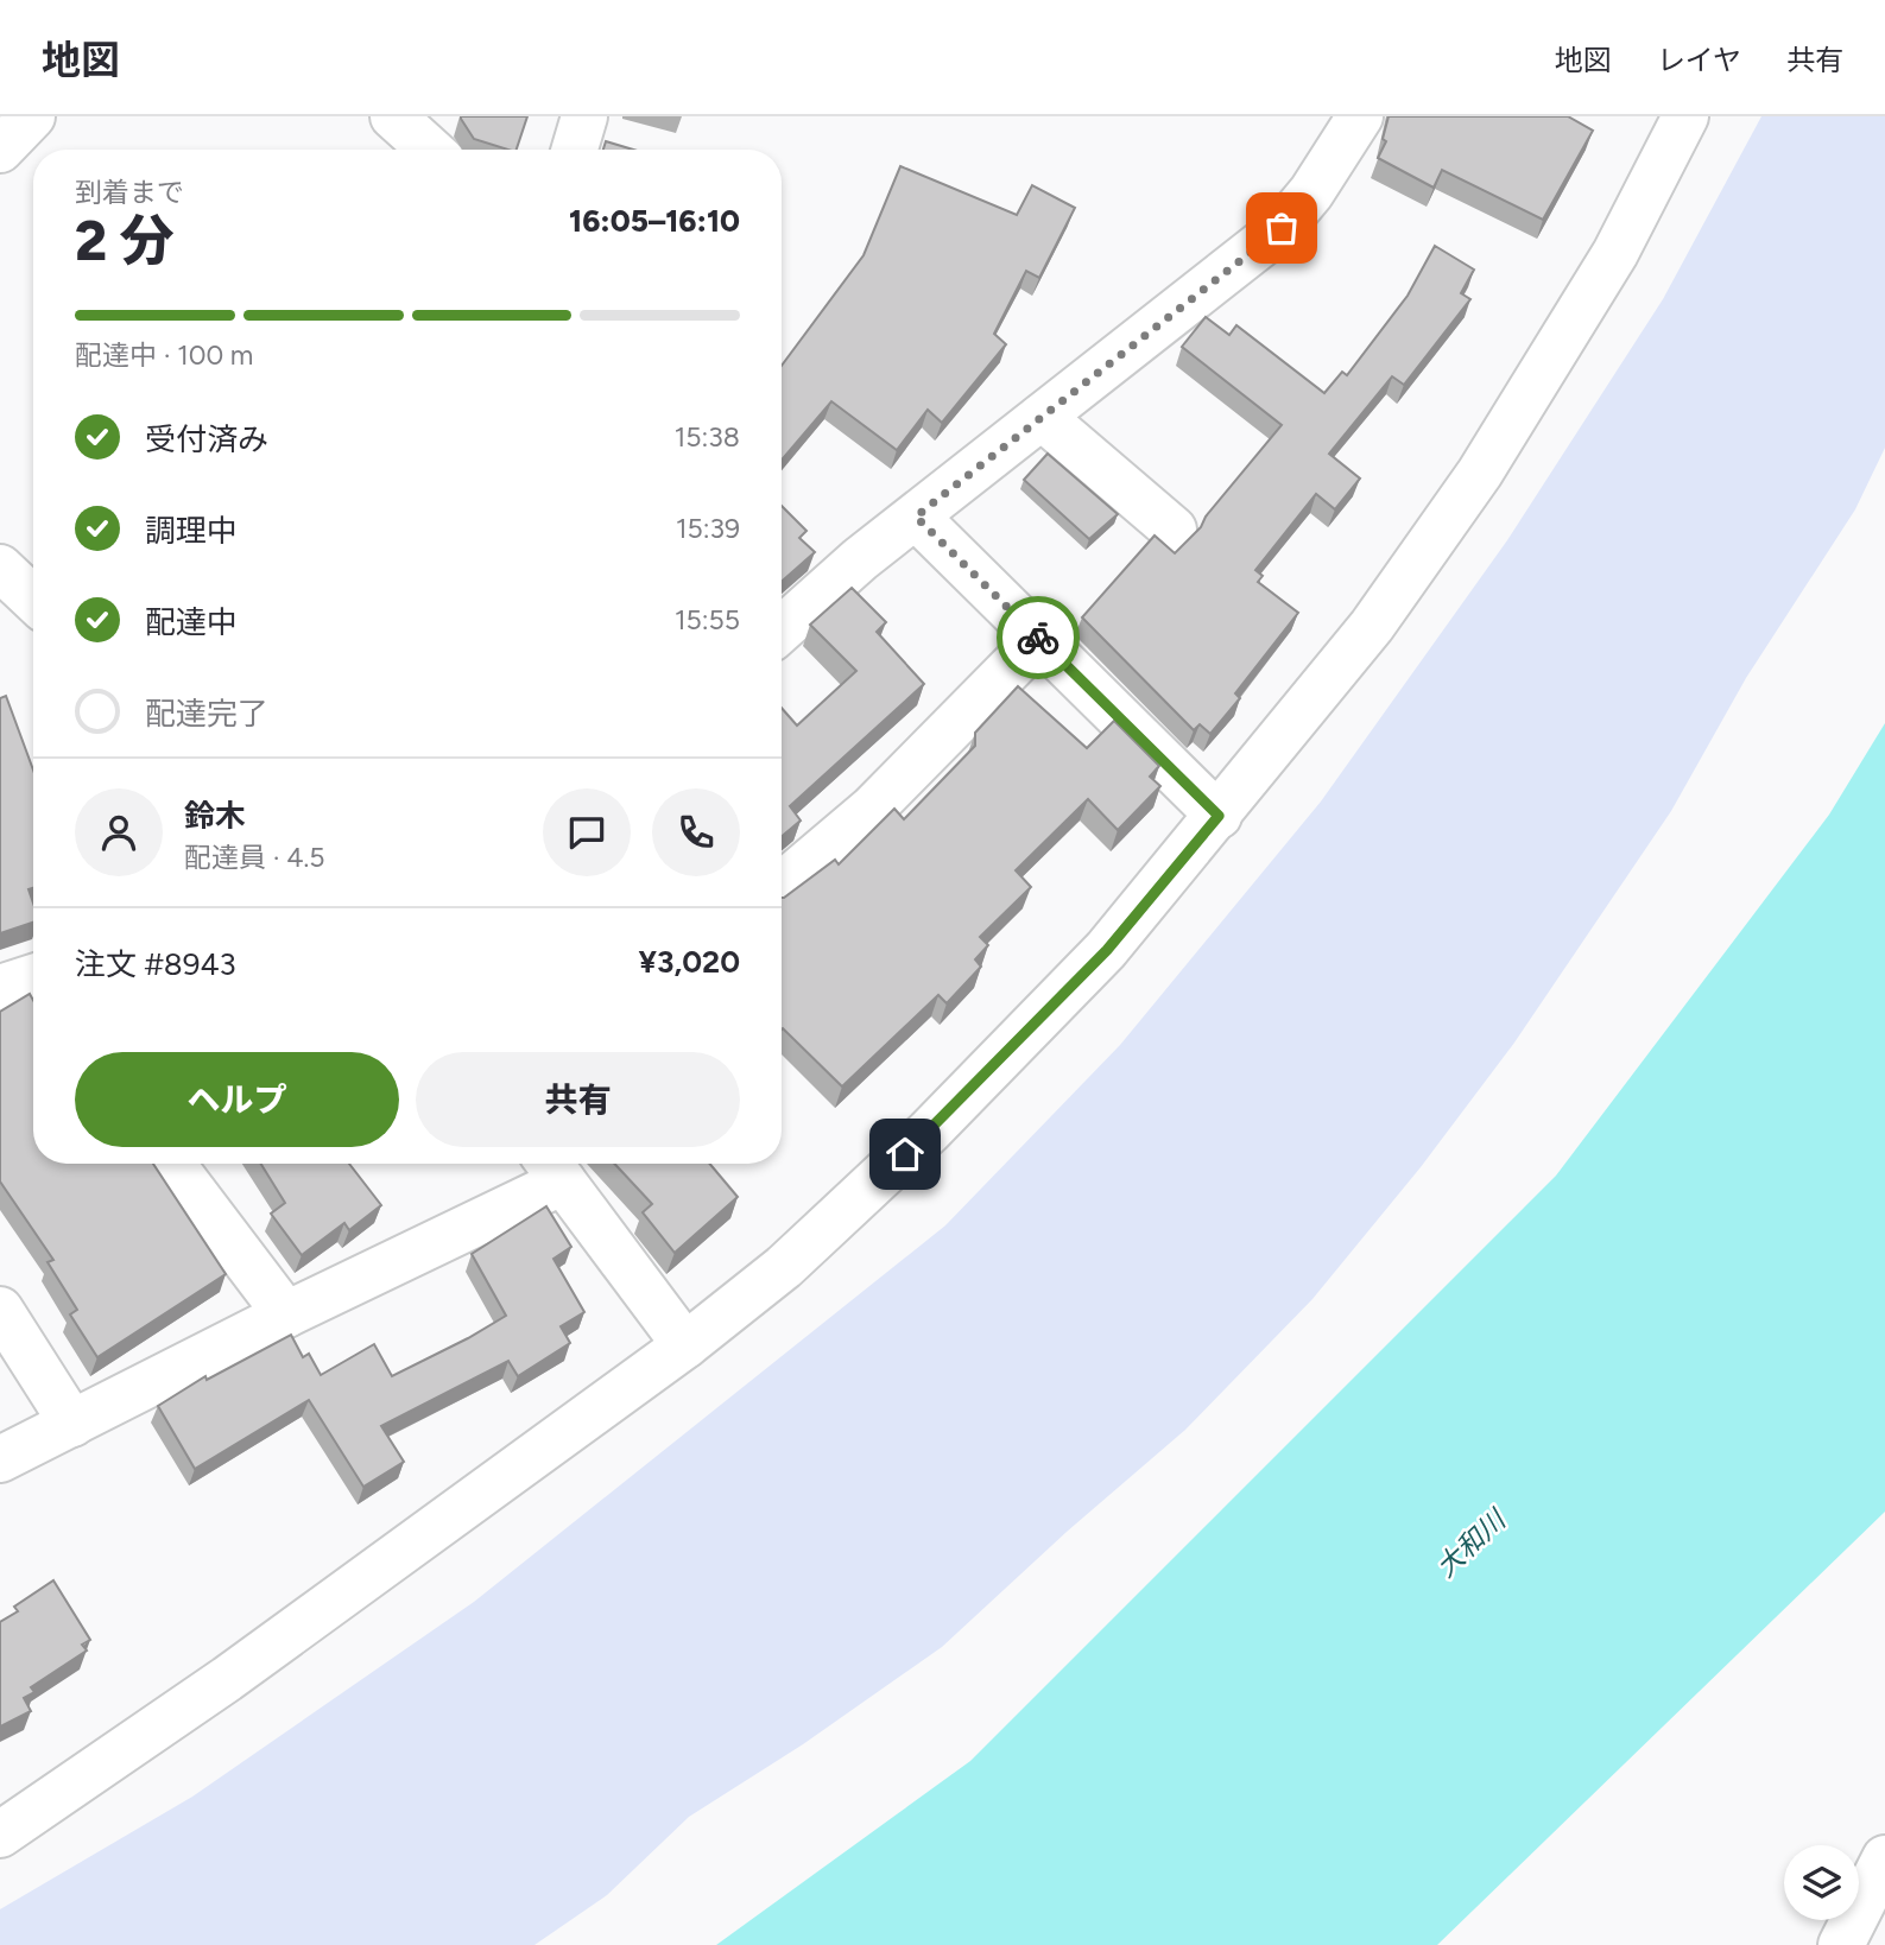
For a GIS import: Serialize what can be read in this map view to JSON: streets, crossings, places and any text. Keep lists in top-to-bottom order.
{
  "water": ["大和川"],
  "page": {
    "header": "地図",
    "nav": ["地図", "レイヤ", "共有"],
    "heading": ["2 分", "到着まで", "16:05–16:10"],
    "panel": [
      "鈴木",
      "配達員 · 4.5",
      "注文 #8943",
      "¥3,020"
    ],
    "bar": "配達中 · 100 m",
    "list": [
      ["受付済み", "15:38"],
      ["調理中", "15:39"],
      ["配達中", "15:55"],
      "配達完了"
    ],
    "buttons": ["ヘルプ", "共有"]
  }
}
